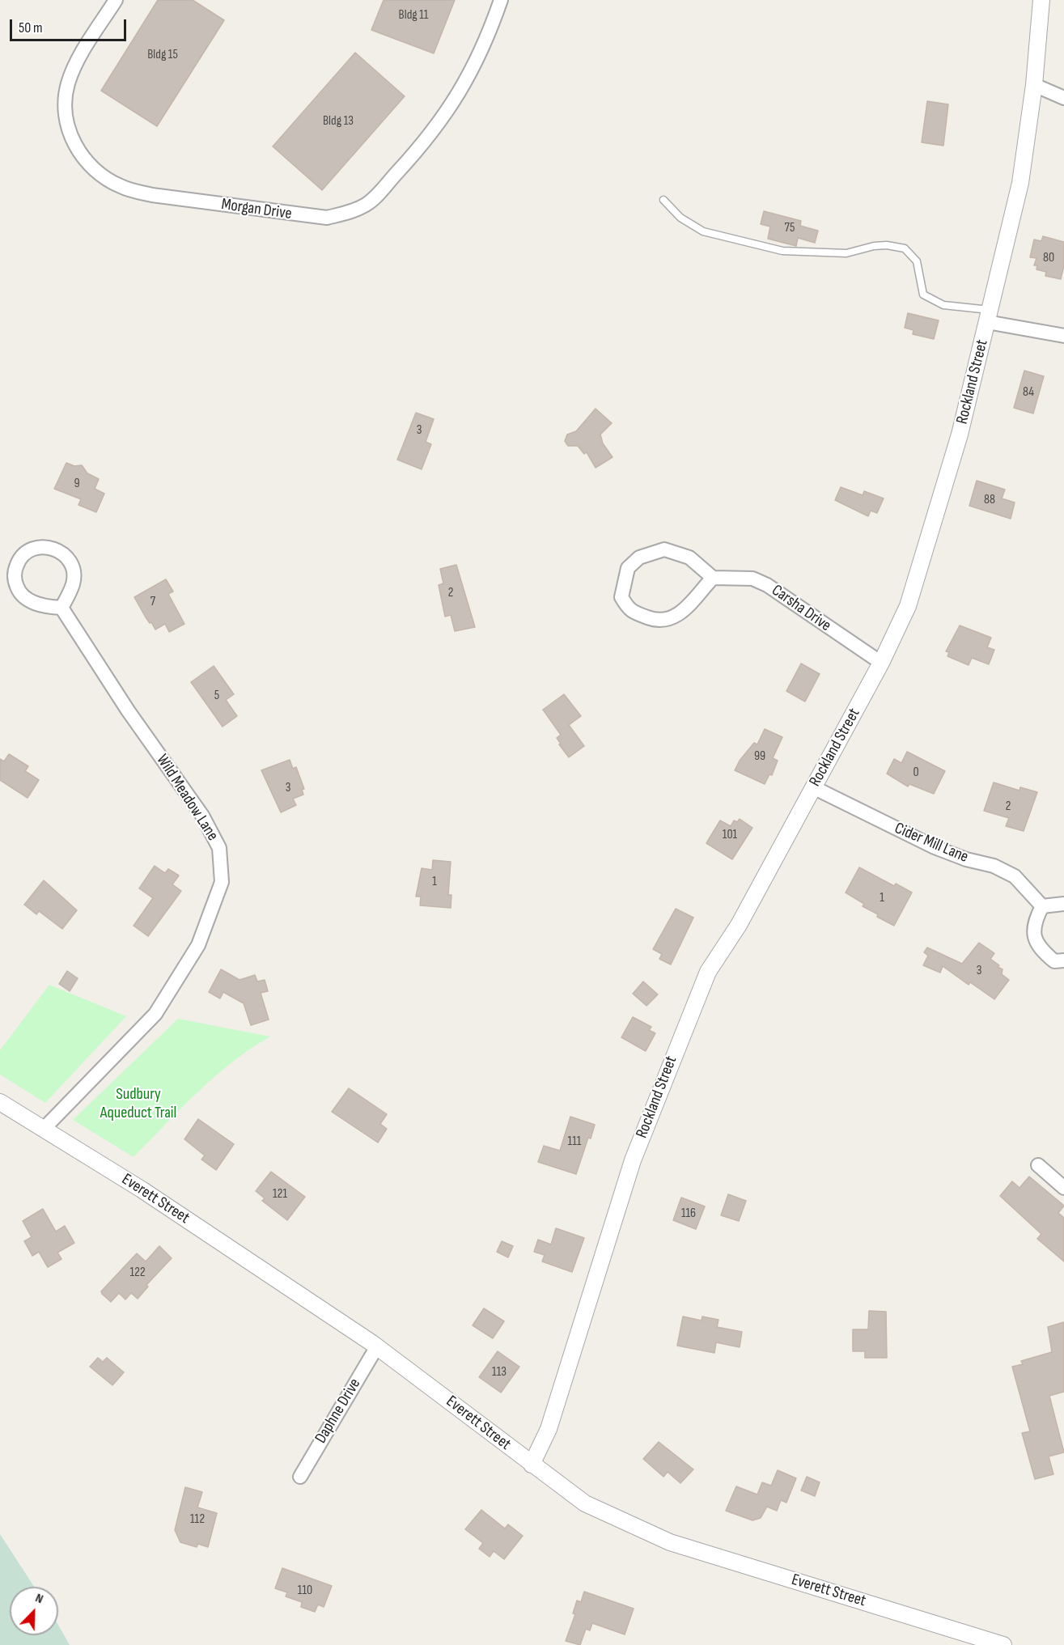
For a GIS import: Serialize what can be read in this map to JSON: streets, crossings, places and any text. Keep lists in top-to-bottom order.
{
  "streets": {
    "street": [
      "Morgan Drive",
      "Rockland Street",
      "Carsha Drive",
      "Wild Meadow Lane",
      "Cider Mill Lane",
      "Everett Street",
      "Daphne Drive"
    ]
  },
  "crossings": [
    ["Rockland Street", "Carsha Drive"],
    ["Rockland Street", "Cider Mill Lane"],
    ["Rockland Street", "Everett Street"],
    ["Wild Meadow Lane", "Everett Street"],
    ["Everett Street", "Daphne Drive"]
  ],
  "parks": ["Sudbury Aqueduct Trail"],
  "house_numbers": [
    "Bldg 11",
    "Bldg 15",
    "Bldg 13",
    "75",
    "80",
    "84",
    "3",
    "9",
    "88",
    "2",
    "7",
    "5",
    "99",
    "0",
    "3",
    "2",
    "101",
    "1",
    "1",
    "3",
    "111",
    "121",
    "116",
    "122",
    "113",
    "112",
    "110"
  ],
  "scale_bar": "50 m",
  "north": "top right"
}
